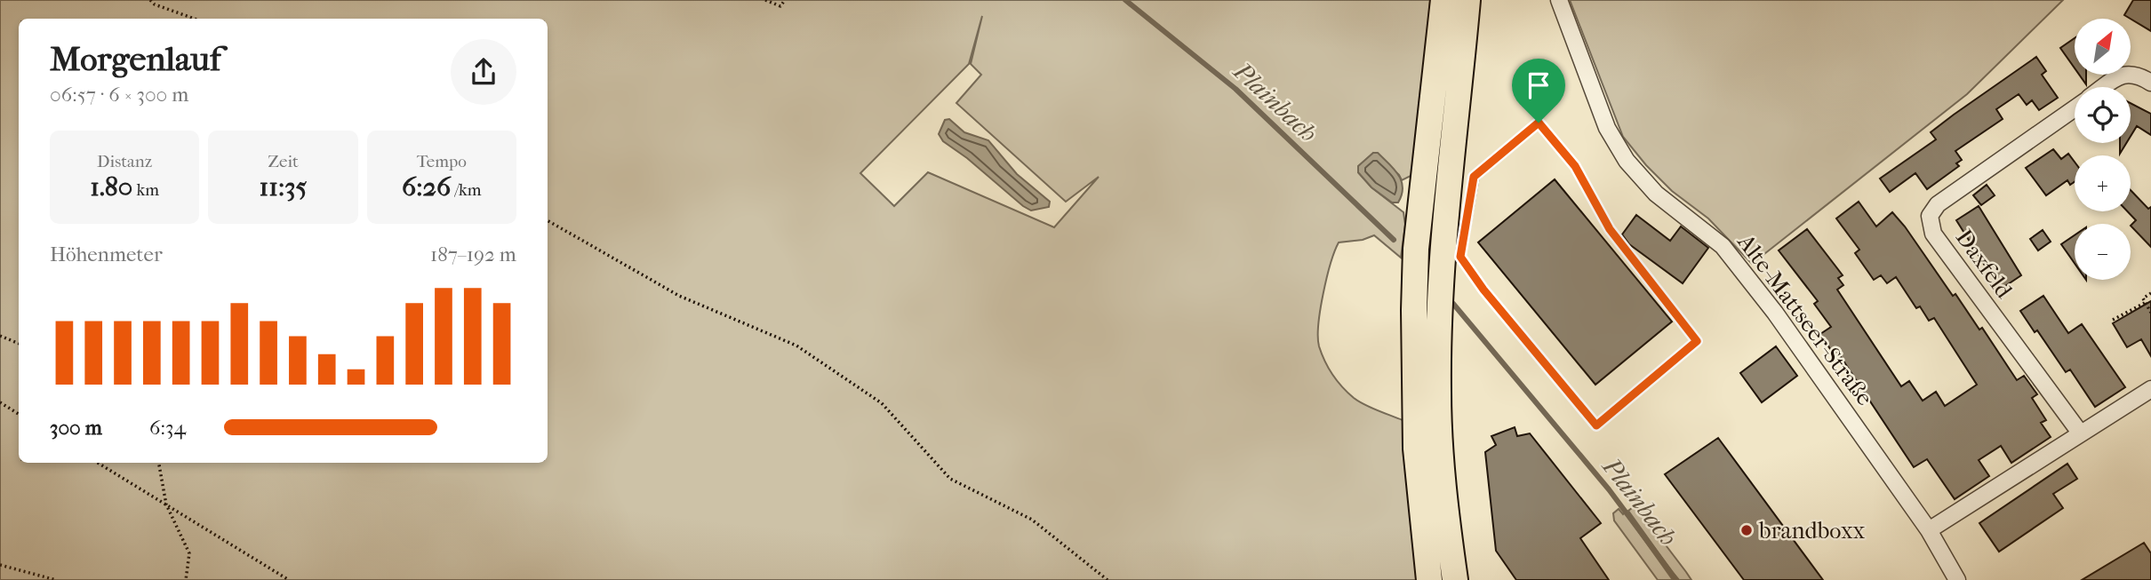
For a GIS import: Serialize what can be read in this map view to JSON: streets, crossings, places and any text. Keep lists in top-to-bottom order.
{
  "streets": {
    "street": ["Daxfeld", "Alte-Mattseer-Straße"]
  },
  "water": ["Plainbach"],
  "places": ["brandboxx"],
  "north": "top right",
  "page": {
    "map_buttons": ["+", "−"],
    "heading": ["Morgenlauf", "06:57 · 6 × 300 m"],
    "stats": [
      ["Distanz", "1.80 km"],
      ["Zeit", "11:35"],
      ["Tempo", "6:26 /km"]
    ],
    "chart": ["Höhenmeter", "187–192 m"],
    "list": [
      {
        "name": "300 m",
        "note": "6:34"
      }
    ]
  }
}
